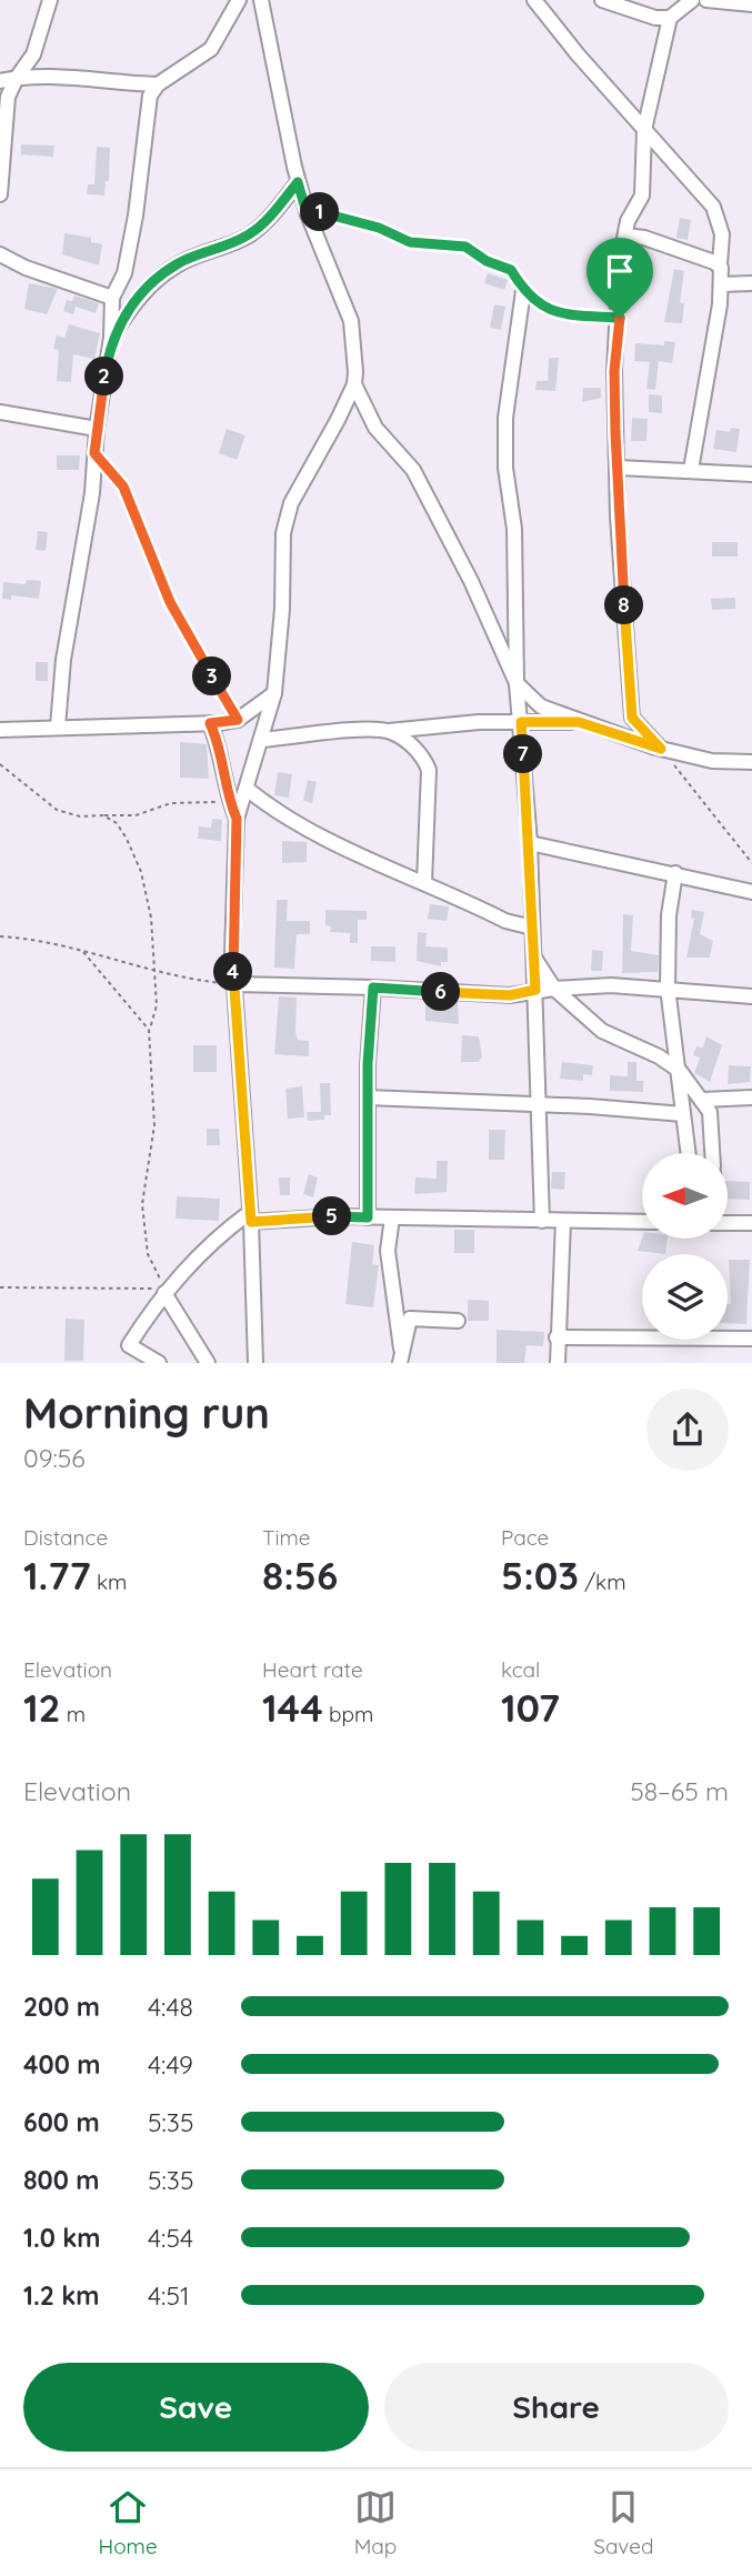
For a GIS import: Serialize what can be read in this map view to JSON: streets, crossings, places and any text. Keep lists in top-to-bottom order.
{
  "north": "left",
  "page": {
    "pins": [
      "1",
      "2",
      "8",
      "3",
      "7",
      "4",
      "6",
      "5"
    ],
    "heading": ["Morning run", "09:56"],
    "stats": [
      ["Distance", "1.77 km"],
      ["Time", "8:56"],
      ["Pace", "5:03 /km"],
      ["Elevation", "12 m"],
      ["Heart rate", "144 bpm"],
      ["kcal", "107"]
    ],
    "chart": ["Elevation", "58–65 m"],
    "list": [
      {
        "name": "200 m",
        "note": "4:48"
      },
      {
        "name": "400 m",
        "note": "4:49"
      },
      {
        "name": "600 m",
        "note": "5:35"
      },
      {
        "name": "800 m",
        "note": "5:35"
      },
      {
        "name": "1.0 km",
        "note": "4:54"
      },
      {
        "name": "1.2 km",
        "note": "4:51"
      }
    ],
    "buttons": ["Save", "Share"],
    "tabs": ["Home", "Map", "Saved"]
  }
}
